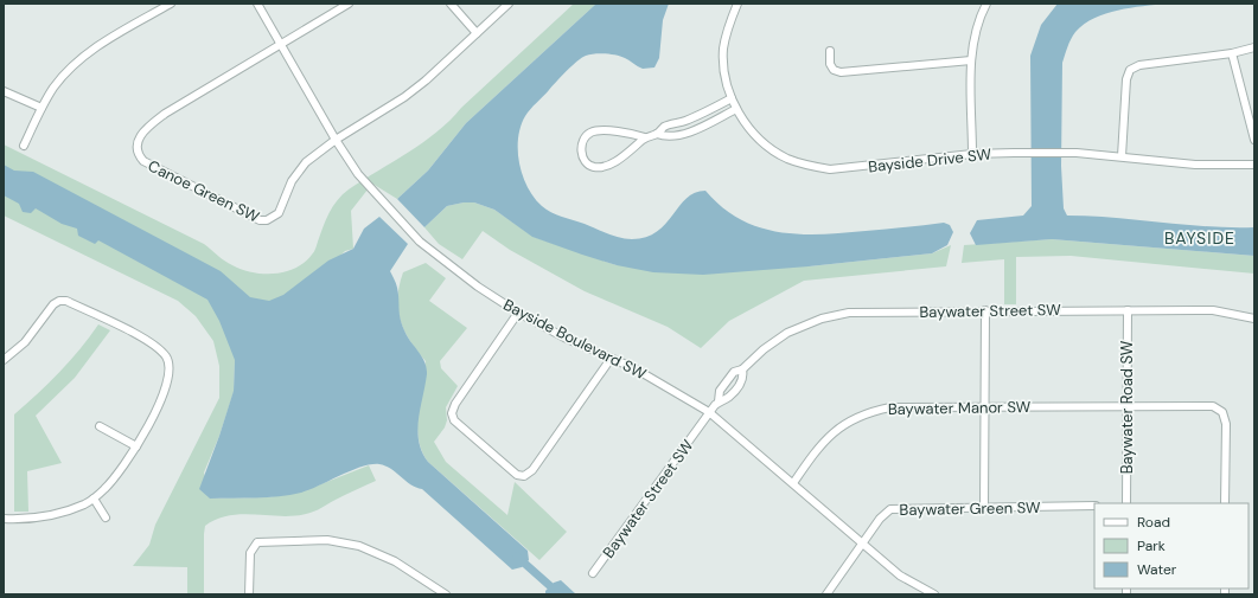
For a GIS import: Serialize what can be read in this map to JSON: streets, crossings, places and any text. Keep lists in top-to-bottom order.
{
  "streets": {
    "street": [
      "Bayside Drive SW",
      "Canoe Green SW",
      "Baywater Street SW",
      "Bayside Boulevard SW",
      "Baywater Manor SW",
      "Baywater Road SW",
      "Baywater Green SW"
    ]
  },
  "crossings": [
    ["Canoe Green SW", "Bayside Boulevard SW"],
    ["Baywater Street SW", "Bayside Boulevard SW"],
    ["Baywater Street SW", "Baywater Road SW"],
    ["Bayside Boulevard SW", "Baywater Manor SW"],
    ["Bayside Boulevard SW", "Baywater Green SW"],
    ["Baywater Manor SW", "Baywater Road SW"]
  ],
  "districts": ["BAYSIDE"],
  "legend": ["Road", "Park", "Water"]
}
